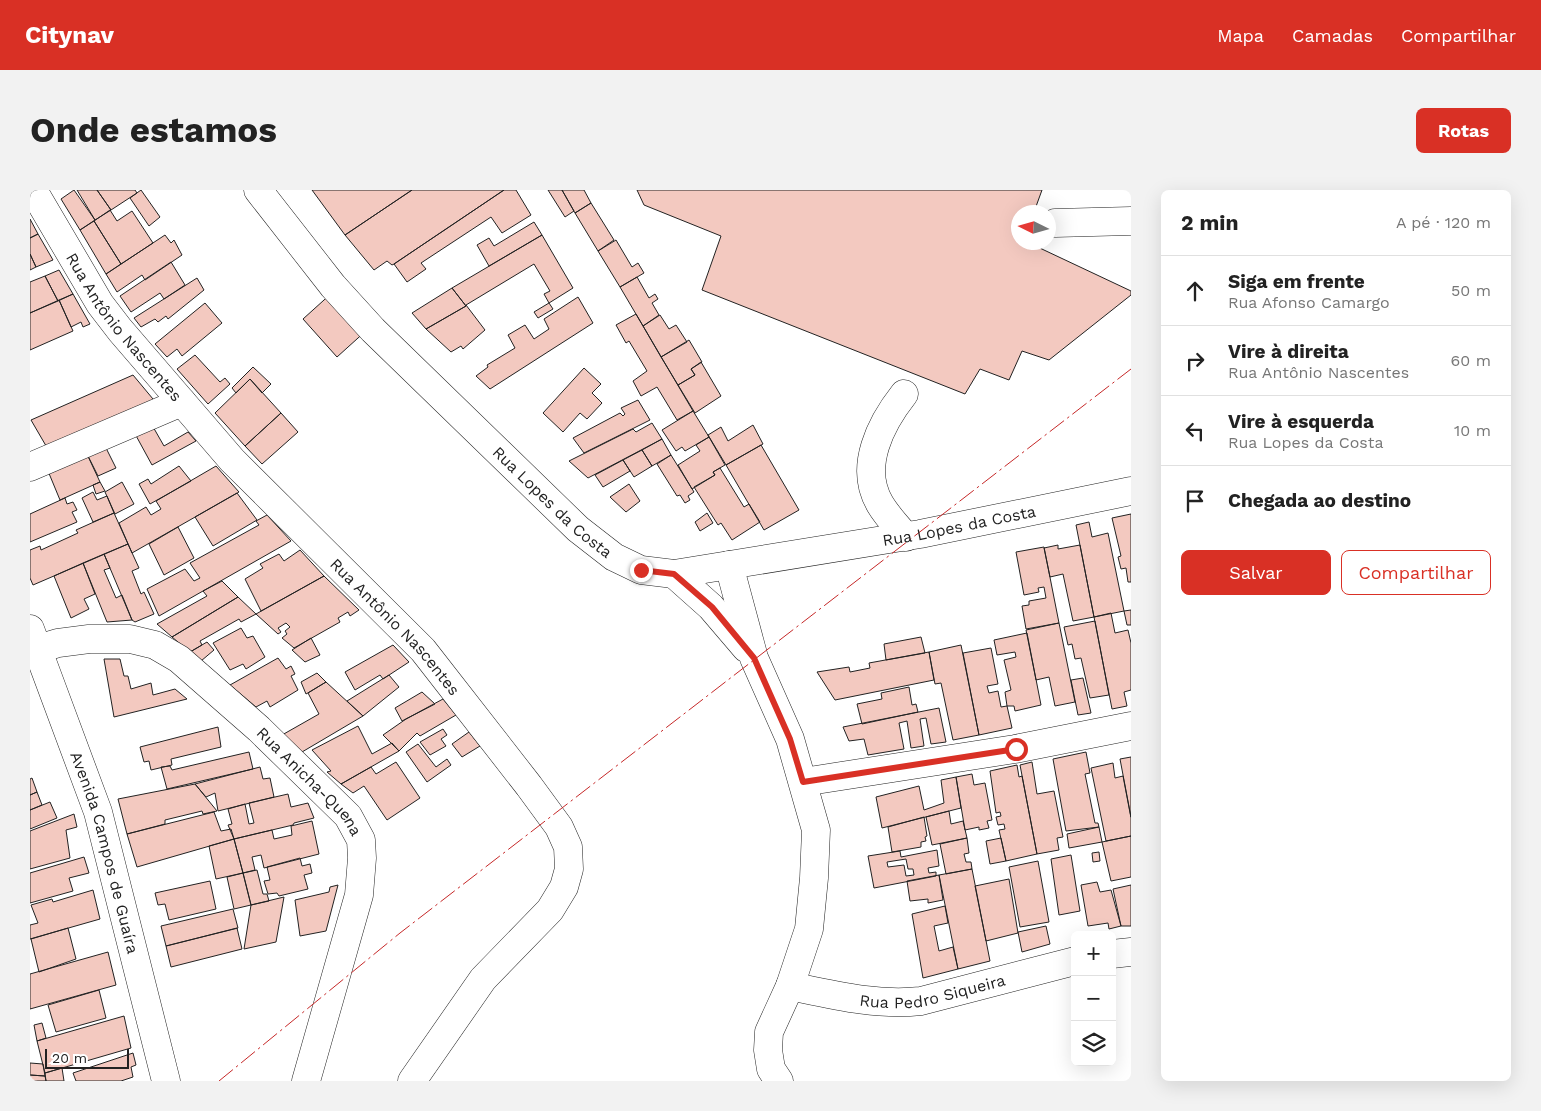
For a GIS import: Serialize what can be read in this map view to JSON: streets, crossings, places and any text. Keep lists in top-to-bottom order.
{
  "streets": {
    "street": [
      "Rua Antônio Nascentes",
      "Rua Lopes da Costa",
      "Rua Anicha-Quena",
      "Avenida Campos de Guaíra",
      "Rua Pedro Siqueira"
    ]
  },
  "crossings": [
    ["Rua Anicha-Quena", "Avenida Campos de Guaíra"]
  ],
  "scale_bar": "20 m",
  "north": "left",
  "page": {
    "header": "Citynav",
    "nav": ["Mapa", "Camadas", "Compartilhar"],
    "buttons": [
      "Rotas",
      ["Salvar", "Compartilhar"]
    ],
    "title": "Onde estamos",
    "heading": ["2 min", "A pé · 120 m"],
    "list": [
      ["Siga em frente", "Rua Afonso Camargo", "50 m"],
      ["Vire à direita", "Rua Antônio Nascentes", "60 m"],
      ["Vire à esquerda", "Rua Lopes da Costa", "10 m"],
      "Chegada ao destino"
    ],
    "map_buttons": ["+", "−"],
    "scale": "20 m"
  }
}
